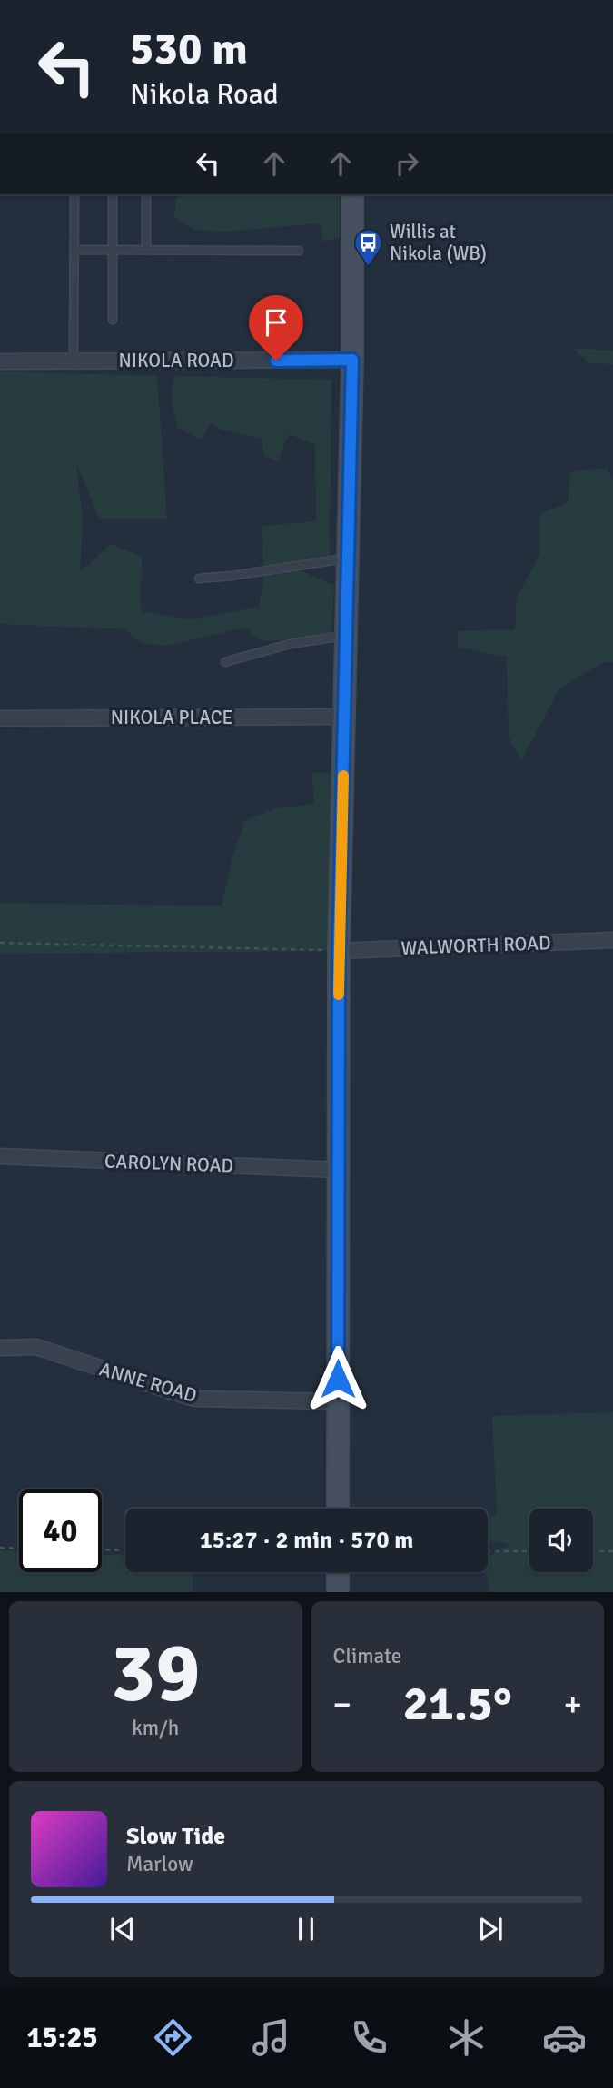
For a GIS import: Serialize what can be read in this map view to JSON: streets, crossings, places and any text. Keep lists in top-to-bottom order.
{
  "streets": {
    "street": [
      "NIKOLA ROAD",
      "NIKOLA PLACE",
      "WALWORTH ROAD",
      "CAROLYN ROAD",
      "ANNE ROAD"
    ]
  },
  "places": {
    "bus stop": ["Willis at Nikola (WB)"]
  },
  "page": {
    "turn": ["530 m", "Nikola Road"],
    "limit": "40",
    "trip": "15:27 · 2 min · 570 m",
    "tile": [
      ["39", "km/h"],
      "Climate"
    ],
    "heat": ["−", "21.5°", "+"],
    "song": ["Slow Tide", "Marlow"],
    "tabs": "15:25"
  }
}
